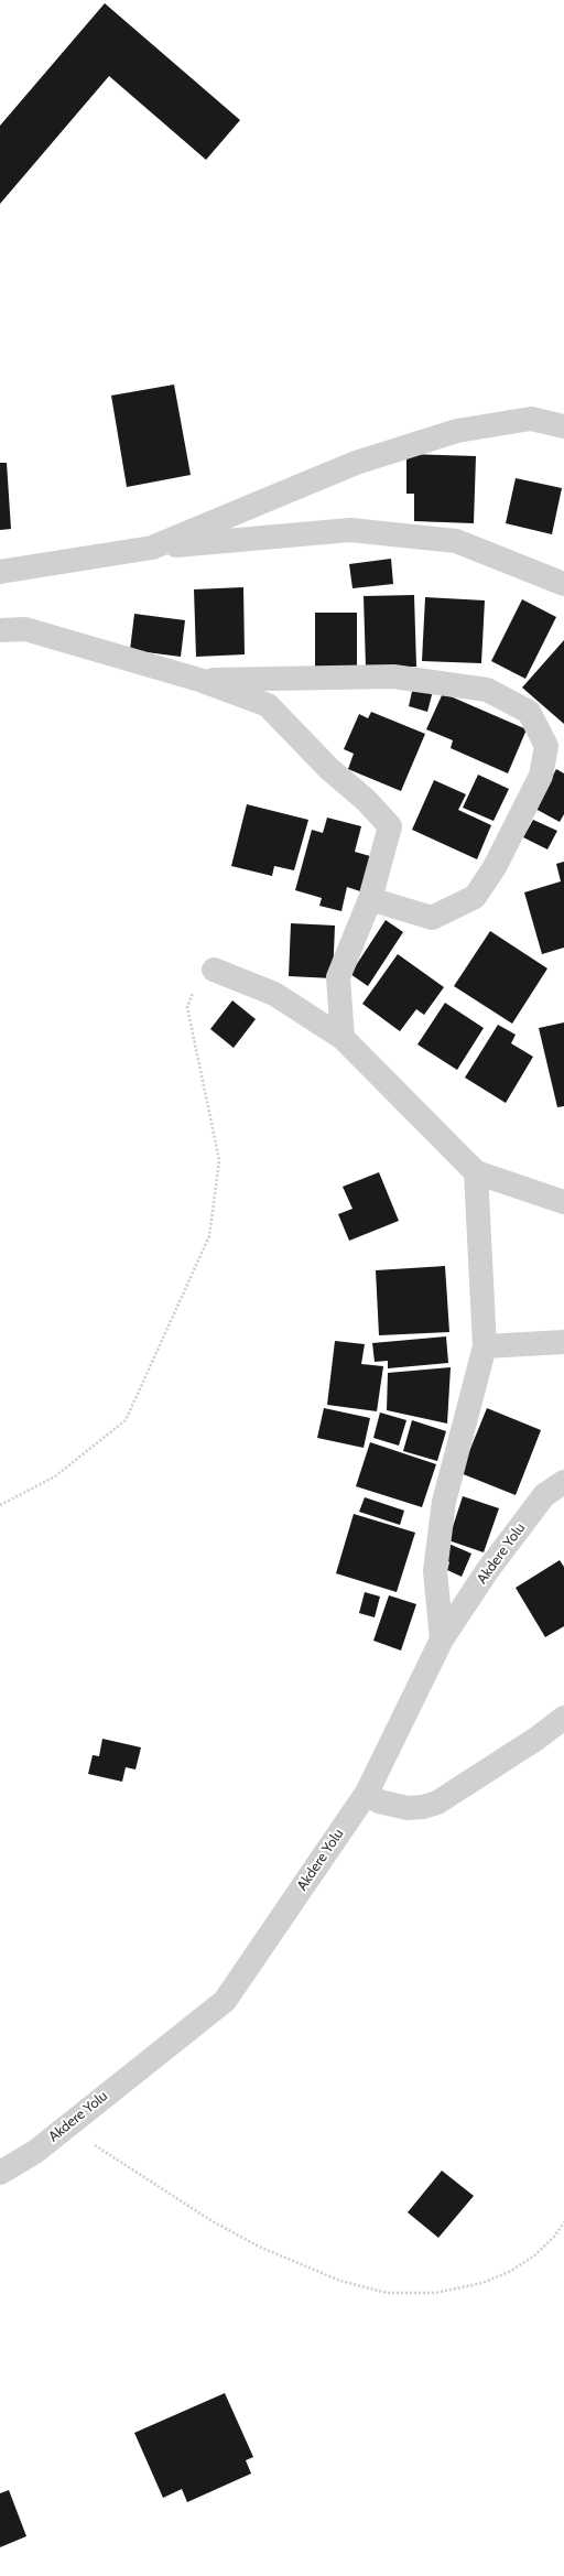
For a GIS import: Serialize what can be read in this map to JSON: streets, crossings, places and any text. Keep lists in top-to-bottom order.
{
  "streets": {
    "street": ["Akdere Yolu"]
  }
}
